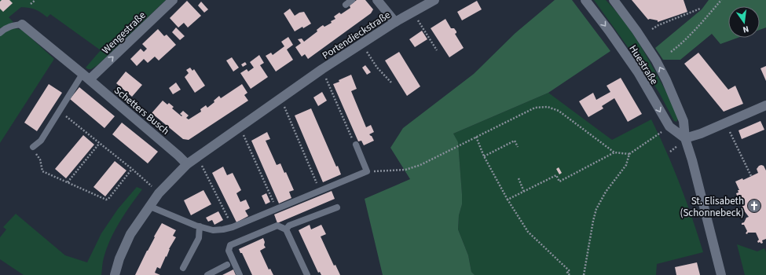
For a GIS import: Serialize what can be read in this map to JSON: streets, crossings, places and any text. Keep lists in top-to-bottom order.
{
  "streets": {
    "street": [
      "Wengestraße",
      "Portendieckstraße",
      "Huestraße",
      "Schetters Busch"
    ]
  },
  "crossings": [
    ["Wengestraße", "Schetters Busch"],
    ["Portendieckstraße", "Schetters Busch"]
  ],
  "one_way": ["Wengestraße"],
  "places": {
    "church": ["St. Elisabeth (Schonnebeck)"]
  },
  "north": "bottom"
}
